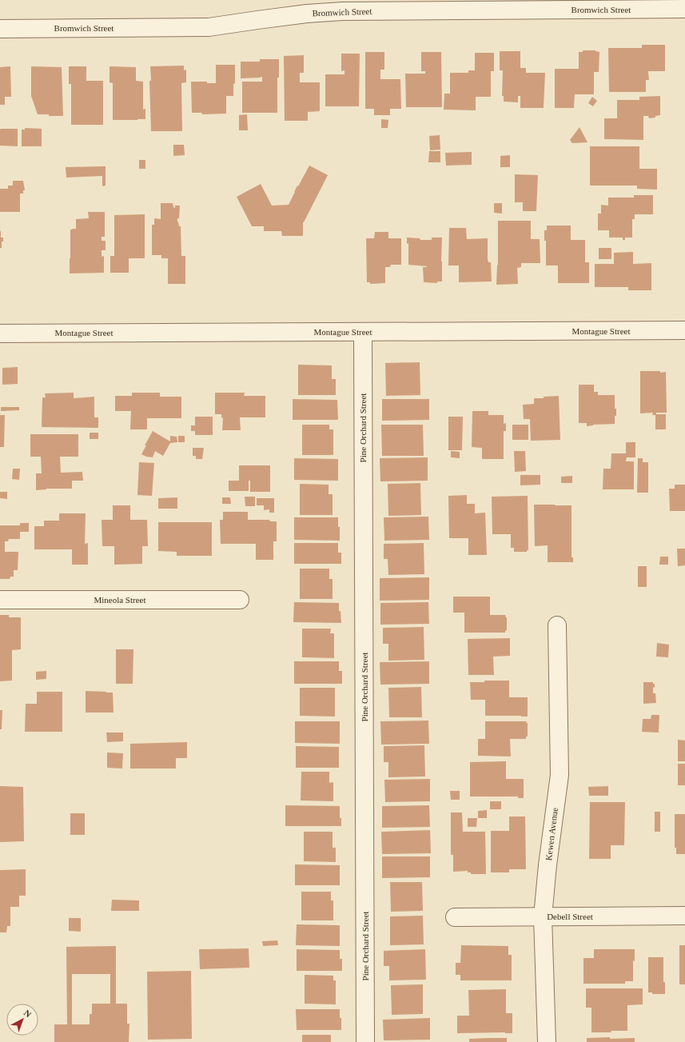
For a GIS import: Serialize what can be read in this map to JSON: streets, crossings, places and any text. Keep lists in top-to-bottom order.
{
  "streets": {
    "street": [
      "Bromwich Street",
      "Montague Street",
      "Pine Orchard Street",
      "Mineola Street",
      "Kewen Avenue",
      "Debell Street"
    ]
  },
  "crossings": [
    ["Montague Street", "Pine Orchard Street"],
    ["Kewen Avenue", "Debell Street"]
  ],
  "north": "top right"
}
